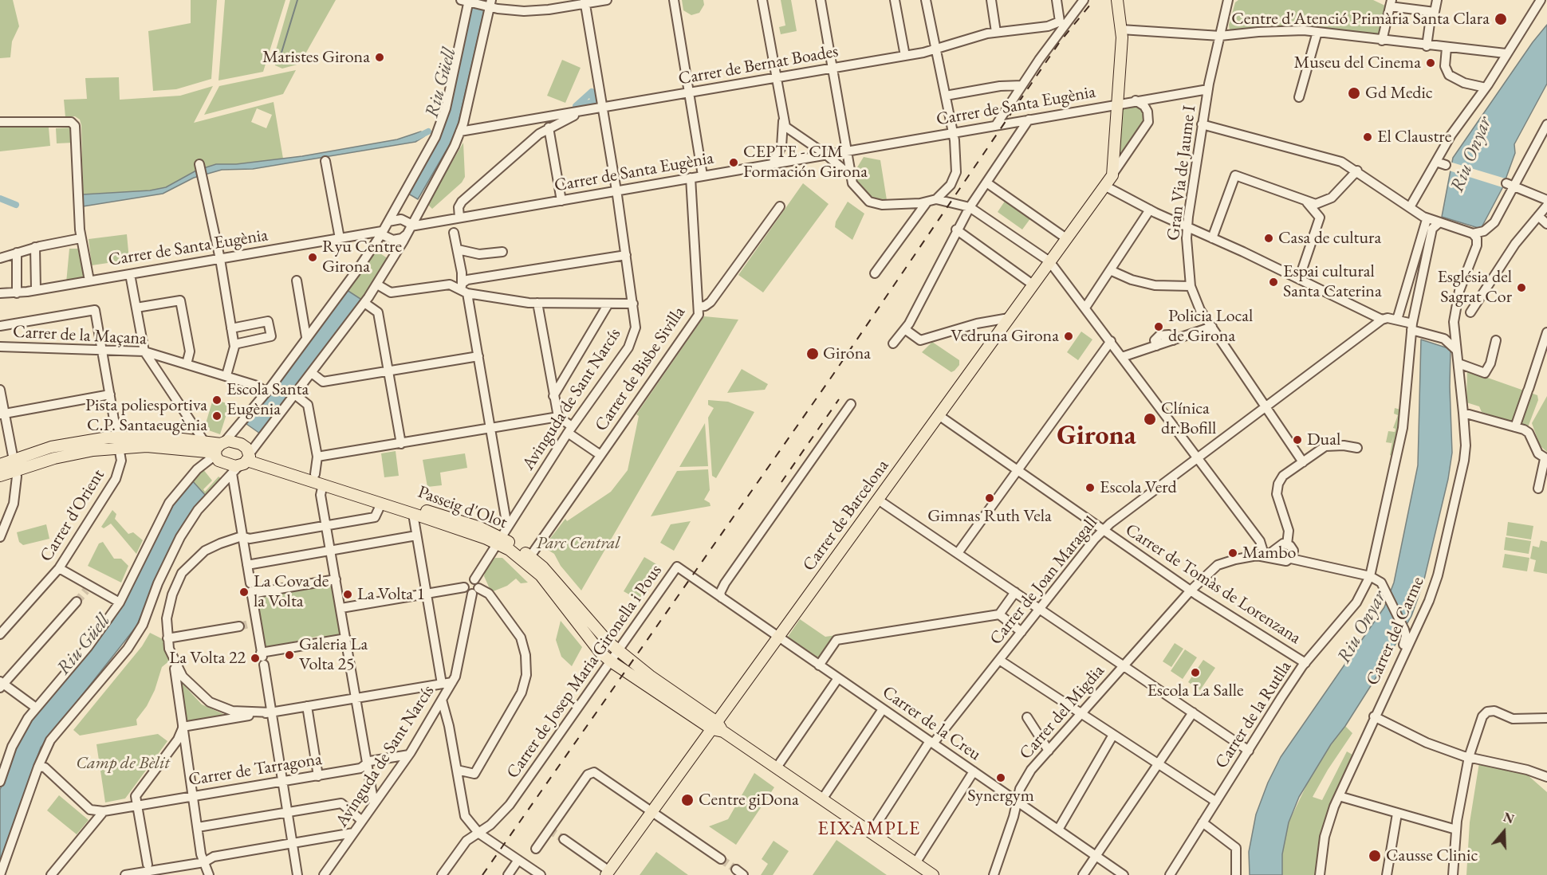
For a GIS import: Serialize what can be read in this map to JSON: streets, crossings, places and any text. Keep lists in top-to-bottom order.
{
  "streets": {
    "main road": ["Passeig d'Olot", "Carrer de Barcelona"],
    "street": [
      "Carrer de Bernat Boades",
      "Carrer de Santa Eugènia",
      "Gran Via de Jaume I",
      "Carrer de la Maçana",
      "Carrer de Bisbe Sivilla",
      "Avinguda de Sant Narcís",
      "Carrer d'Orient",
      "Carrer de Joan Maragall",
      "Carrer de Tomàs de Lorenzana",
      "Carrer del Carme",
      "Carrer de Josep Maria Gironella i Pous",
      "Carrer del Migdia",
      "Carrer de la Rutlla",
      "Carrer de la Creu",
      "Carrer de Tarragona"
    ]
  },
  "crossings": [
    ["Carrer de Bernat Boades", "Avinguda de Sant Narcís"],
    ["Carrer de Santa Eugènia", "Gran Via de Jaume I"],
    ["Carrer de Santa Eugènia", "Avinguda de Sant Narcís"],
    ["Gran Via de Jaume I", "Carrer de Joan Maragall"],
    ["Carrer de la Maçana", "Carrer d'Orient"],
    ["Carrer de Bisbe Sivilla", "Passeig d'Olot"],
    ["Avinguda de Sant Narcís", "Passeig d'Olot"],
    ["Avinguda de Sant Narcís", "Carrer de Tarragona"],
    ["Passeig d'Olot", "Carrer de Barcelona"],
    ["Passeig d'Olot", "Carrer de Josep Maria Gironella i Pous"],
    ["Carrer de Barcelona", "Carrer de Tomàs de Lorenzana"],
    ["Carrer de Barcelona", "Carrer de la Creu"],
    ["Carrer de Joan Maragall", "Carrer de Tomàs de Lorenzana"],
    ["Carrer de Joan Maragall", "Carrer de la Creu"],
    ["Carrer de Tomàs de Lorenzana", "Carrer del Migdia"],
    ["Carrer de Tomàs de Lorenzana", "Carrer de la Rutlla"],
    ["Carrer de Josep Maria Gironella i Pous", "Carrer de la Creu"],
    ["Carrer del Migdia", "Carrer de la Creu"]
  ],
  "districts": ["Girona", "EIXAMPLE"],
  "water": ["Riu Güell", "Riu Onyar"],
  "parks": ["Parc Central", "Camp de Bèlit"],
  "places": [
    "Centre d'Atenció Primària Santa Clara",
    "Maristes Girona",
    "Museu del Cinema",
    "Gd Medic",
    "El Claustre",
    "CEPTE - CIM Formación Girona",
    "Casa de cultura",
    "Ryu Centre Girona",
    "Espai cultural Santa Caterina",
    "Església del Sagrat Cor",
    "Policia Local de Girona",
    "Vedruna Girona",
    "Girona",
    "Escola Santa Eugènia",
    "Pista poliesportiva C.P. Santaeugènia",
    "Clínica dr.Bofill",
    "Dual",
    "Escola Verd",
    "Gimnas Ruth Vela",
    "Mambo",
    "La Cova de la Volta",
    "La Volta 1",
    "Galeria La Volta 25",
    "La Volta 22",
    "Escola La Salle",
    "Synergym",
    "Centre giDona",
    "Causse Clinic"
  ],
  "north": "top"
}
